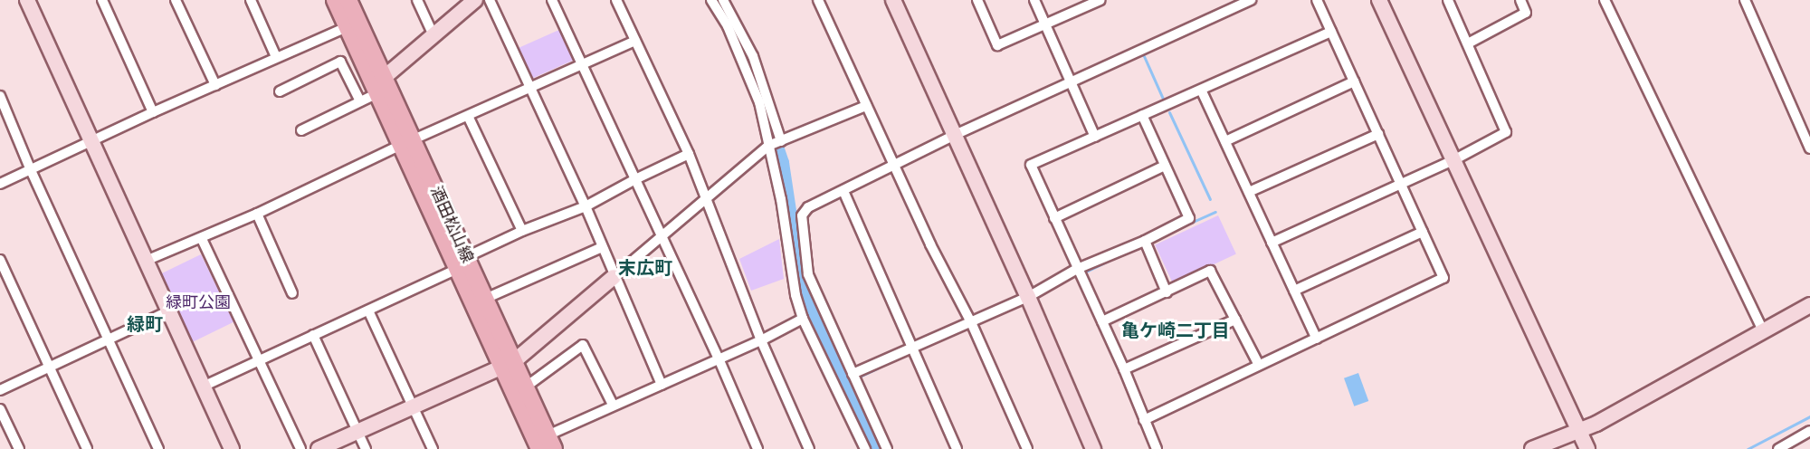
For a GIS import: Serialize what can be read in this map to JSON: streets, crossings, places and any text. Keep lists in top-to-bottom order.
{
  "streets": {
    "main road": ["酒田松山線"]
  },
  "districts": ["末広町", "緑町", "亀ケ崎二丁目"],
  "parks": ["緑町公園"]
}
